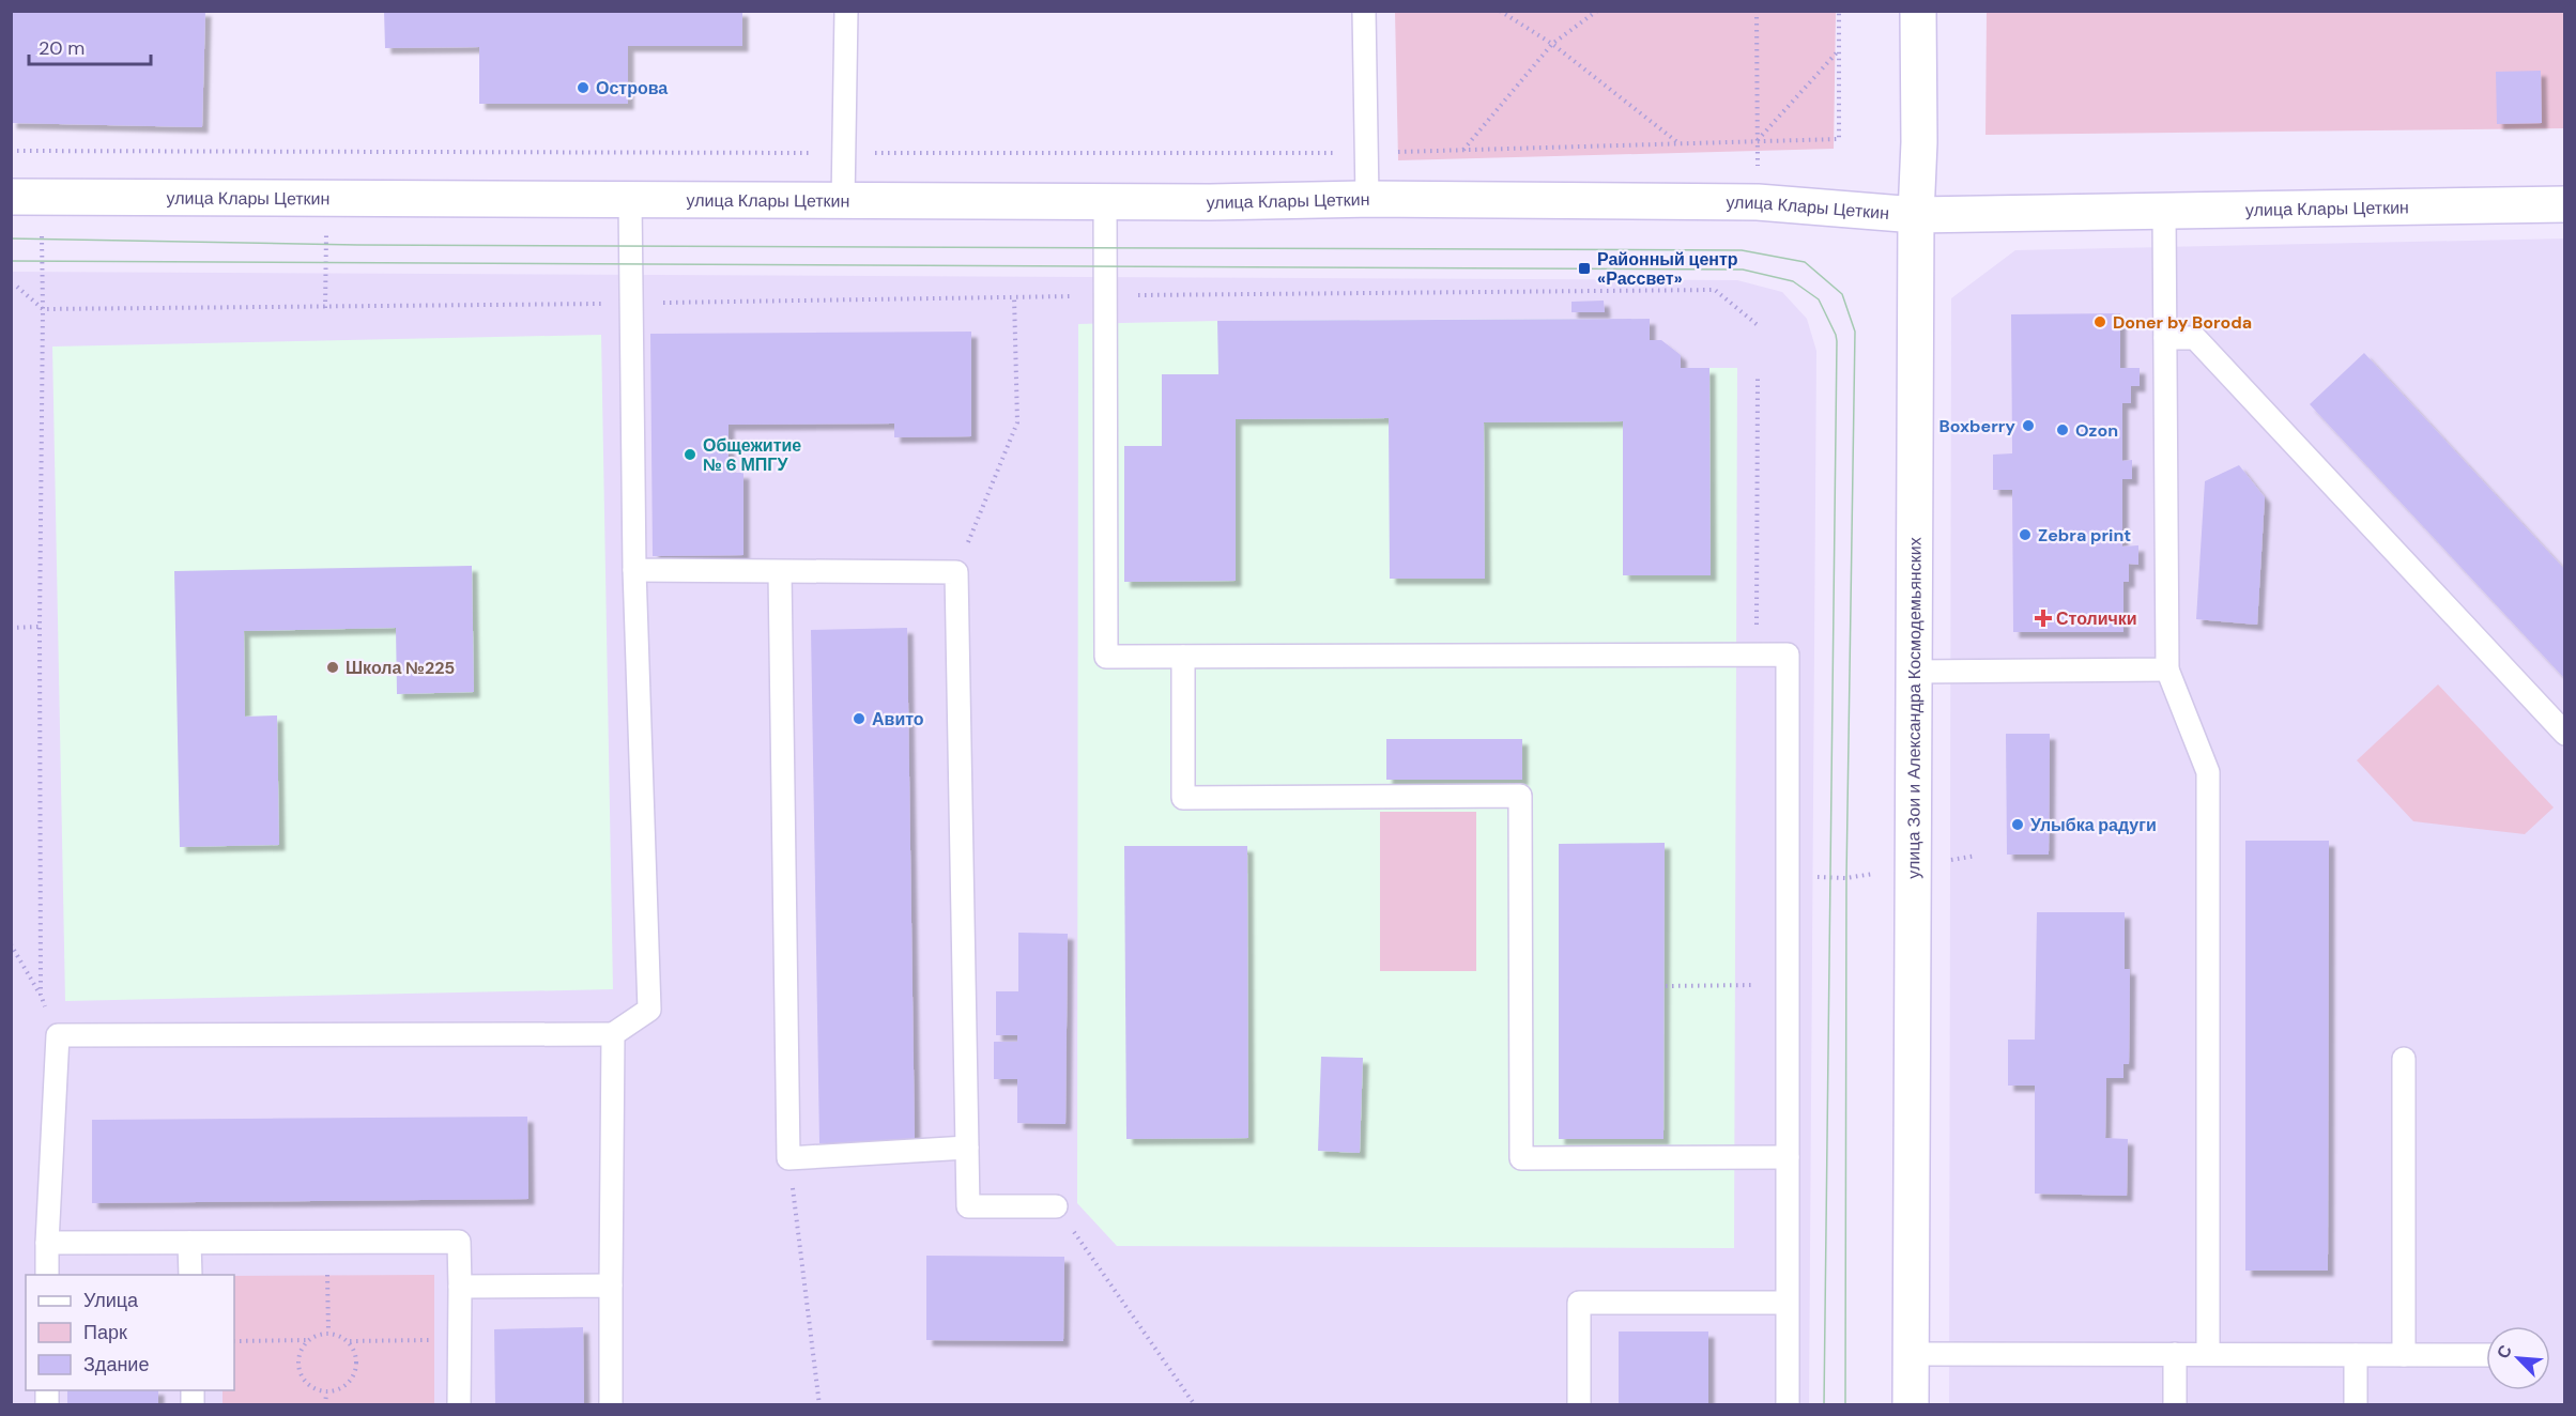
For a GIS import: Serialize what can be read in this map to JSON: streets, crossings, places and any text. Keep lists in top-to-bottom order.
{
  "streets": {
    "street": ["улица Клары Цеткин", "улица Зои и Александра Космодемьянских"]
  },
  "crossings": [
    ["улица Клары Цеткин", "улица Зои и Александра Космодемьянских"]
  ],
  "places": {
    "other": [
      "Острова",
      "Doner by Boroda",
      "Boxberry",
      "Ozon",
      "Общежитие № 6 МПГУ",
      "Zebra print",
      "Школа №225",
      "Авито",
      "Улыбка радуги"
    ],
    "transit": ["Районный центр «Рассвет»"],
    "health": ["Столички"]
  },
  "legend": ["Улица", "Парк", "Здание"],
  "scale_bar": "20 m",
  "north": "top left"
}
